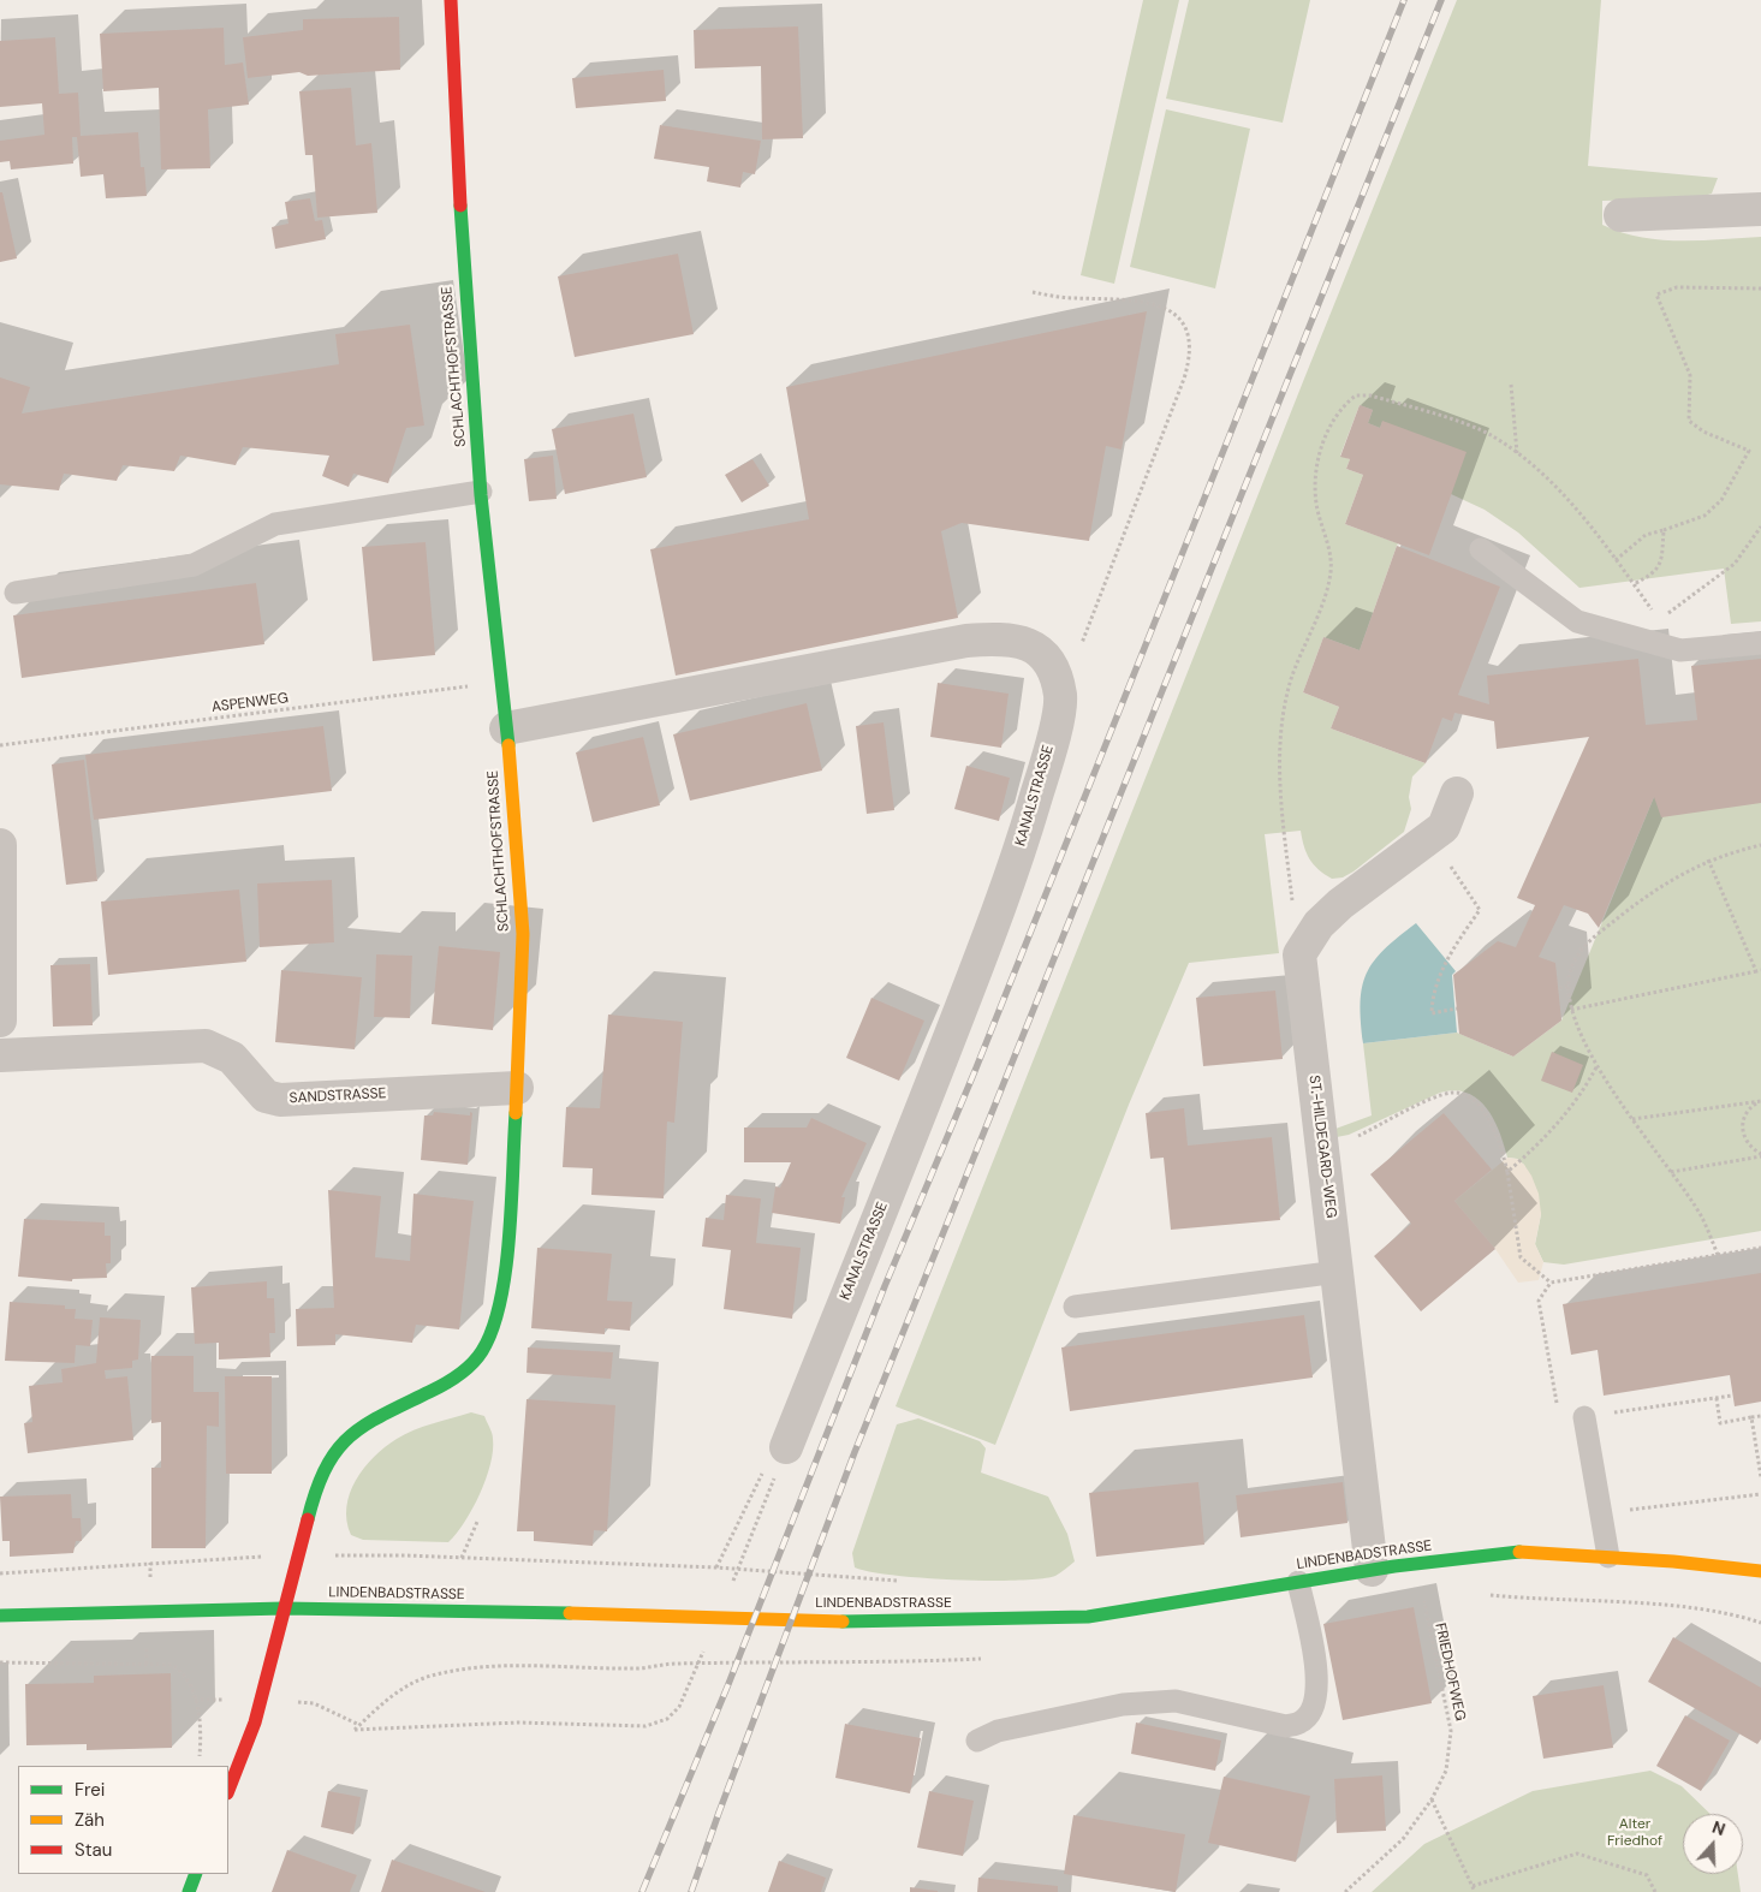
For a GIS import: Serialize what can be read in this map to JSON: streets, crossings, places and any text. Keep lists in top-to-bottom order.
{
  "streets": {
    "street": [
      "SCHLACHTHOFSTRASSE",
      "KANALSTRASSE",
      "SANDSTRASSE",
      "ST.-HILDEGARD-WEG",
      "LINDENBADSTRASSE"
    ],
    "path": ["ASPENWEG", "FRIEDHOFWEG"]
  },
  "crossings": [
    ["SCHLACHTHOFSTRASSE", "ASPENWEG"],
    ["SCHLACHTHOFSTRASSE", "KANALSTRASSE"],
    ["SCHLACHTHOFSTRASSE", "SANDSTRASSE"],
    ["SCHLACHTHOFSTRASSE", "LINDENBADSTRASSE"],
    ["ST.-HILDEGARD-WEG", "LINDENBADSTRASSE"],
    ["LINDENBADSTRASSE", "FRIEDHOFWEG"]
  ],
  "parks": ["Alter Friedhof"],
  "legend": ["Frei", "Zäh", "Stau"],
  "north": "top"
}
